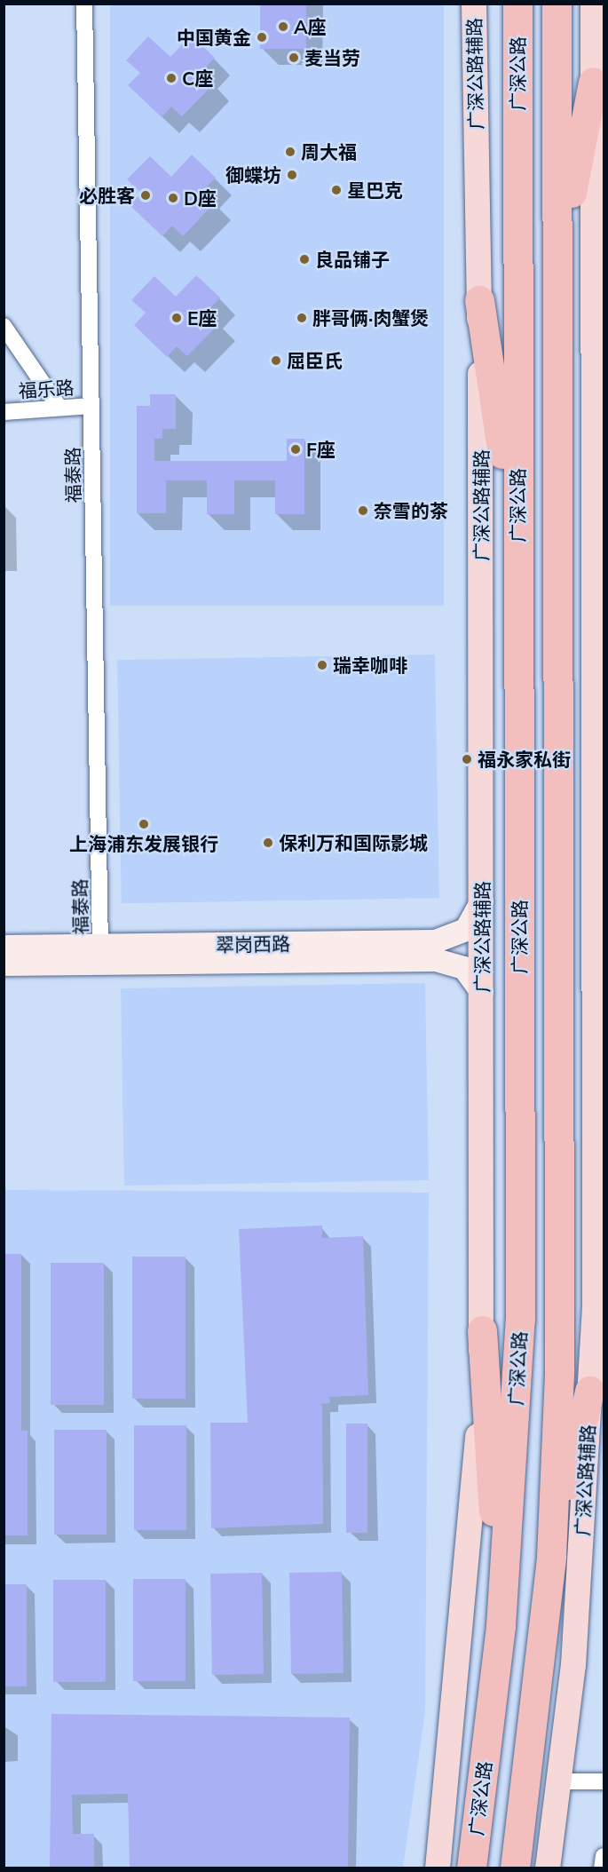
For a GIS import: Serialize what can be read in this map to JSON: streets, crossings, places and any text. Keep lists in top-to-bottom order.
{
  "streets": {
    "highway": ["广深公路"],
    "main road": ["广深公路辅路", "翠岗西路"],
    "street": ["福乐路", "福泰路"]
  },
  "crossings": [
    ["广深公路辅路", "翠岗西路"],
    ["福乐路", "福泰路"],
    ["福泰路", "翠岗西路"]
  ],
  "places": [
    "A座",
    "中国黄金",
    "麦当劳",
    "C座",
    "周大福",
    "御蝶坊",
    "星巴克",
    "必胜客",
    "D座",
    "良品铺子",
    "E座",
    "胖哥俩·肉蟹煲",
    "屈臣氏",
    "F座",
    "奈雪的茶",
    "瑞幸咖啡",
    "福永家私街",
    "上海浦东发展银行",
    "保利万和国际影城"
  ]
}
